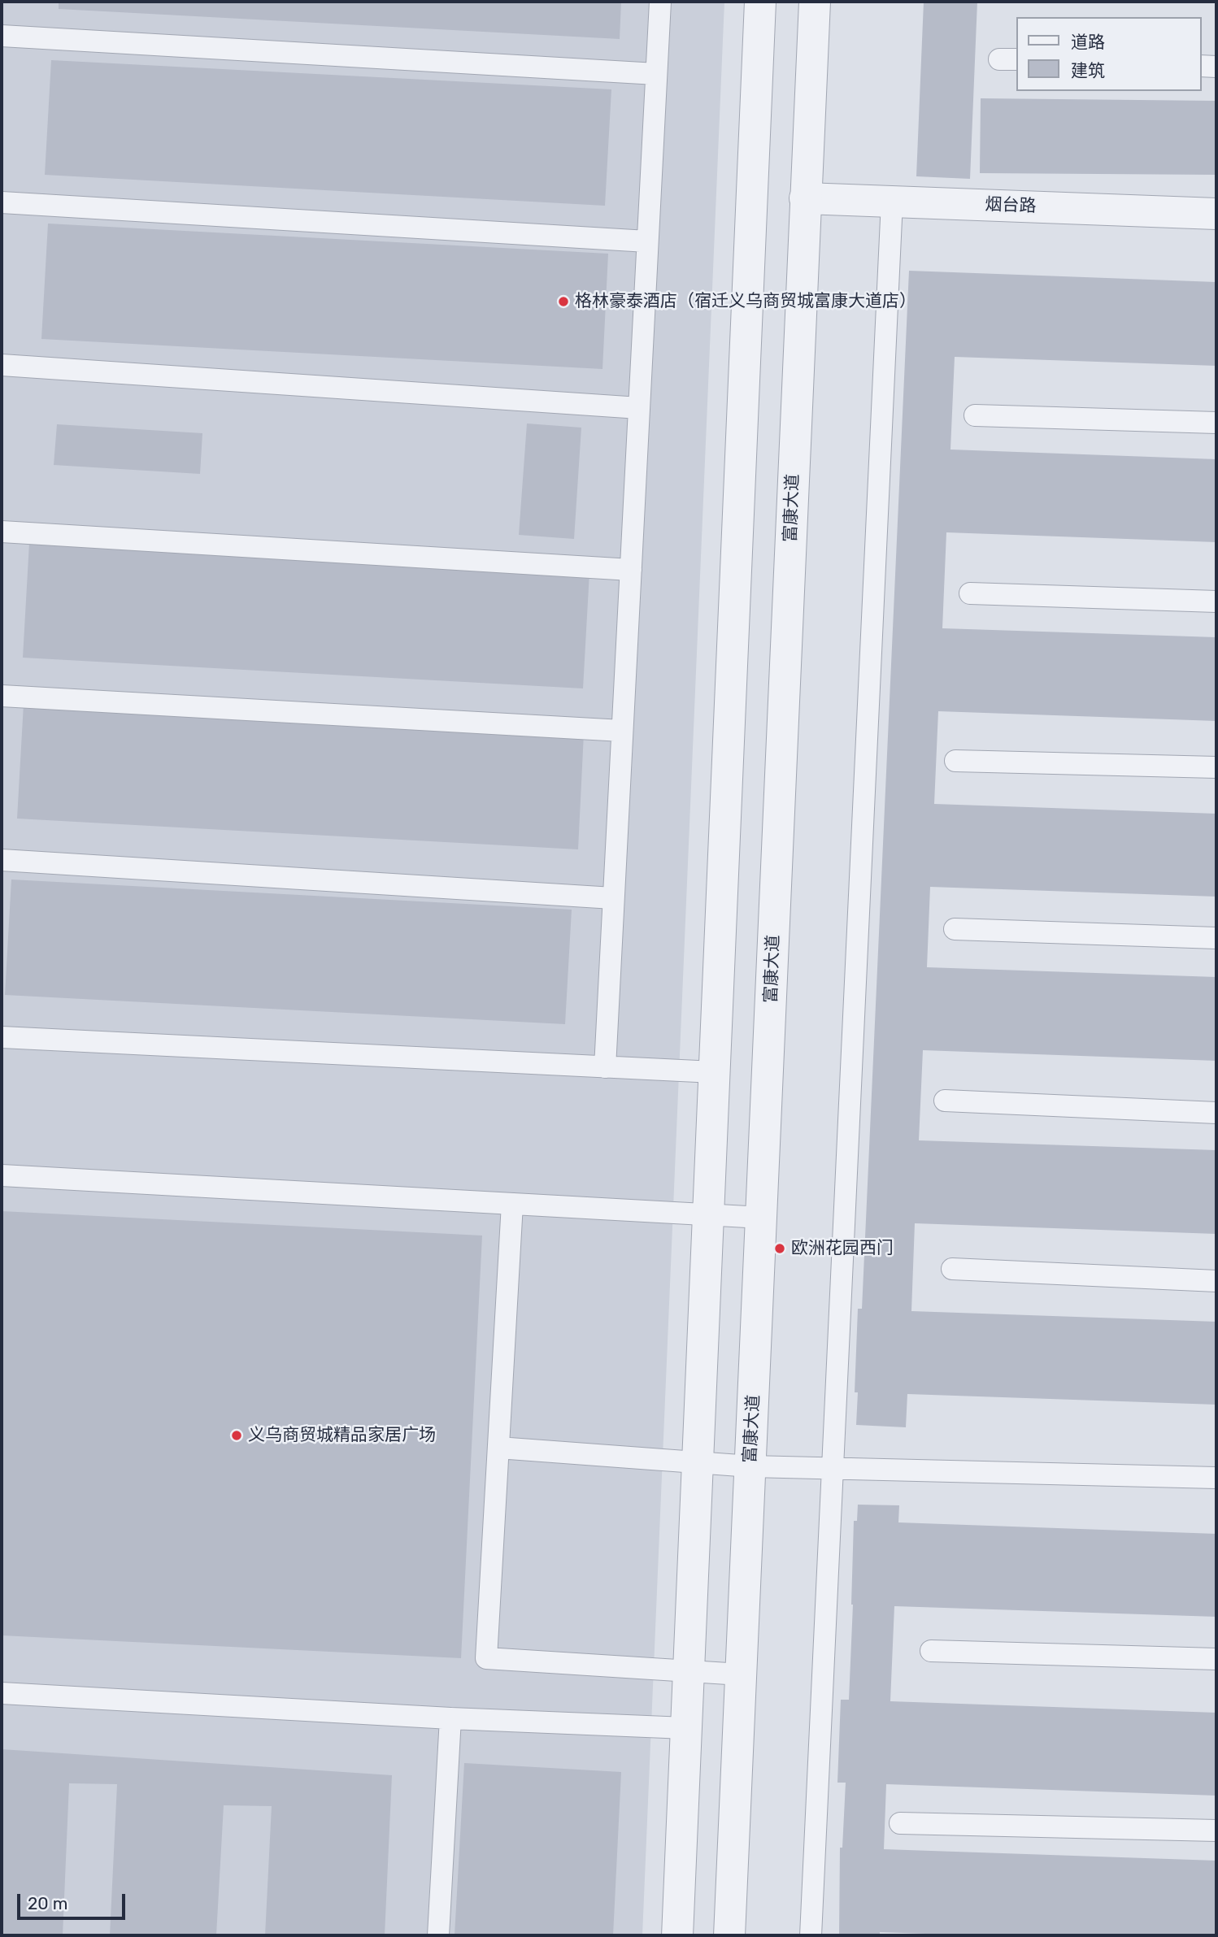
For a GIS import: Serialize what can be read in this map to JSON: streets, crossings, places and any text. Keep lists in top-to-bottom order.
{
  "streets": {
    "street": ["烟台路", "富康大道"]
  },
  "crossings": [
    ["烟台路", "富康大道"]
  ],
  "places": ["格林豪泰酒店（宿迁义乌商贸城富康大道店）", "欧洲花园西门", "义乌商贸城精品家居广场"],
  "legend": ["道路", "建筑"],
  "scale_bar": "20 m"
}
